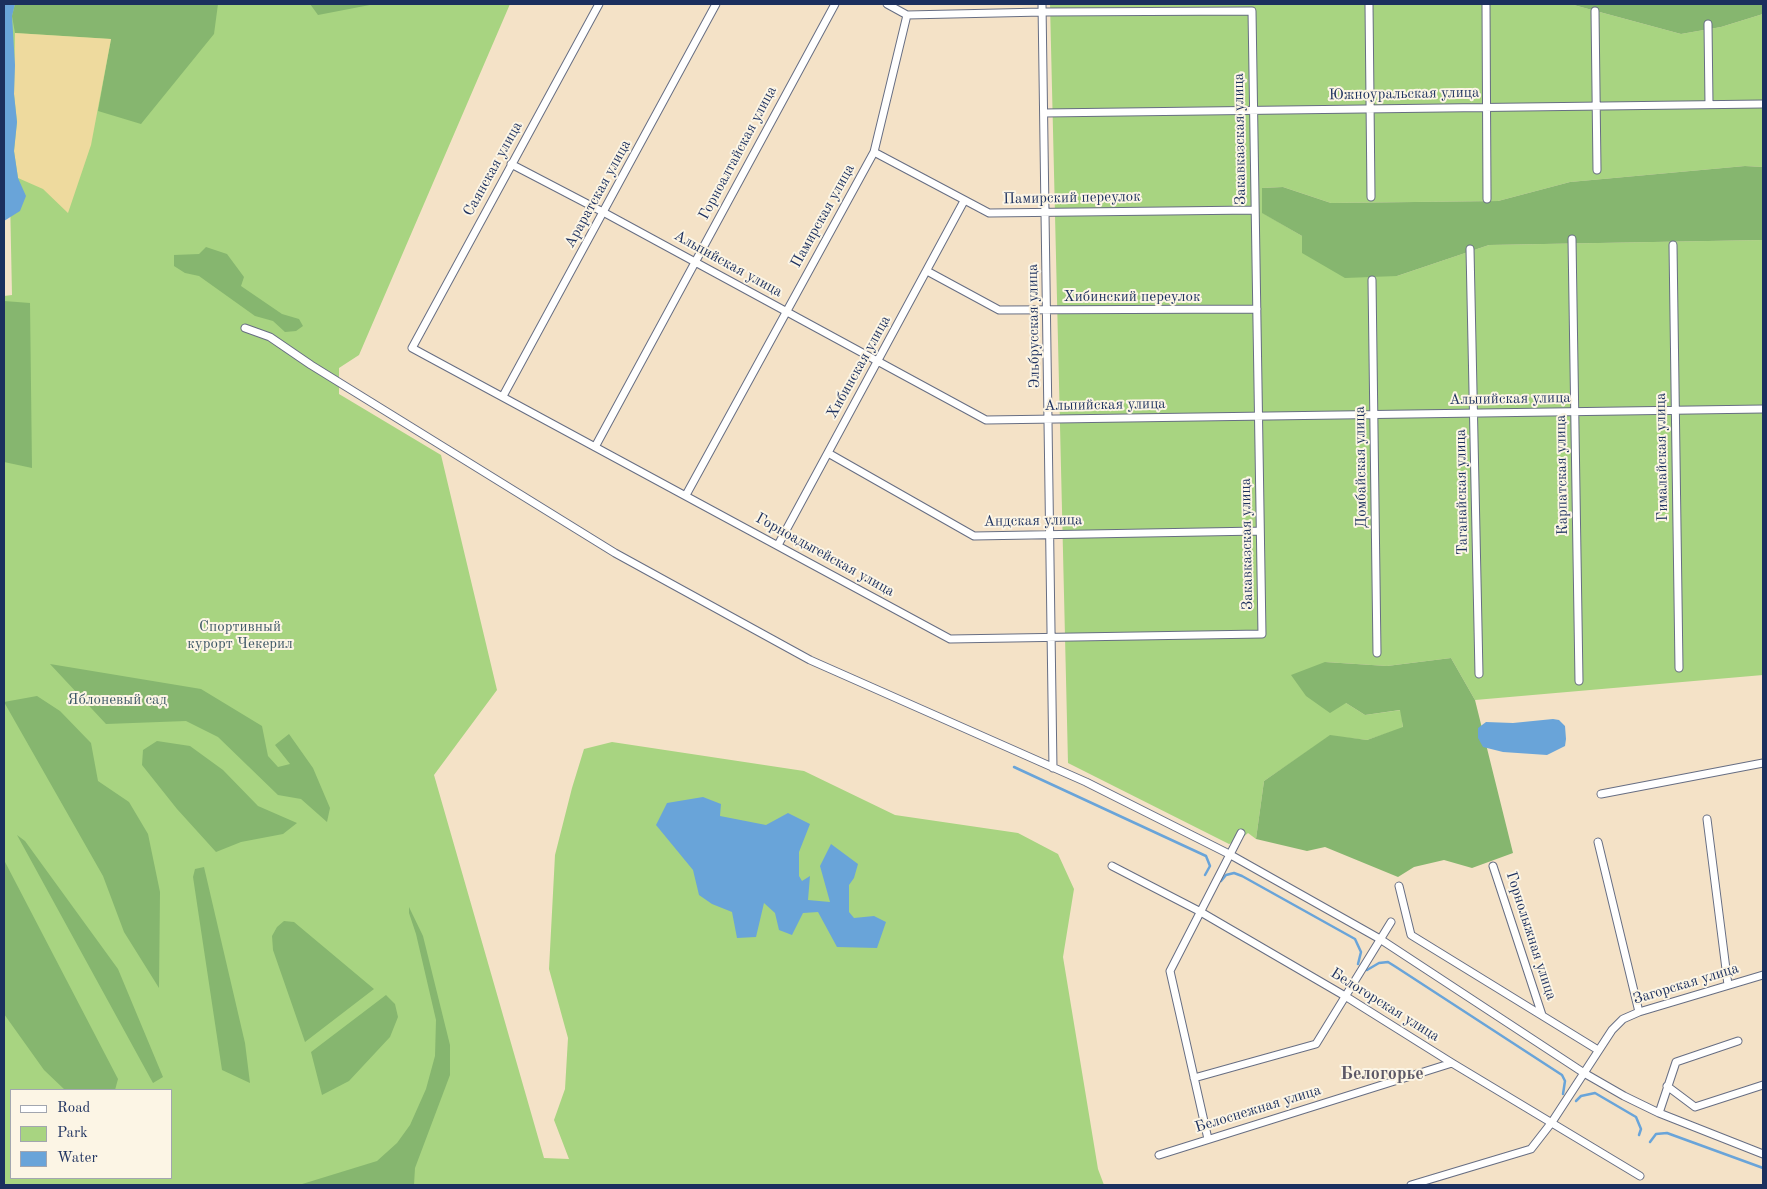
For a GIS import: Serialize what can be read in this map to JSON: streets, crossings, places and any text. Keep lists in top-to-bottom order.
{
  "streets": {
    "street": [
      "Южноуральская улица",
      "Закавказская улица",
      "Горноалтайская улица",
      "Саянская улица",
      "Араратская улица",
      "Памирский переулок",
      "Памирская улица",
      "Альпийская улица",
      "Хибинский переулок",
      "Эльбрусская улица",
      "Хибинская улица",
      "Гималайская улица",
      "Домбайская улица",
      "Карпатская улица",
      "Таганайская улица",
      "Андская улица",
      "Горноадыгейская улица",
      "Горнолыжная улица",
      "Загорская улица",
      "Белогорская улица",
      "Белоснежная улица"
    ]
  },
  "crossings": [
    ["Южноуральская улица", "Закавказская улица"],
    ["Южноуральская улица", "Эльбрусская улица"],
    ["Закавказская улица", "Памирский переулок"],
    ["Закавказская улица", "Памирская улица"],
    ["Закавказская улица", "Альпийская улица"],
    ["Закавказская улица", "Хибинский переулок"],
    ["Закавказская улица", "Эльбрусская улица"],
    ["Закавказская улица", "Андская улица"],
    ["Закавказская улица", "Горноадыгейская улица"],
    ["Горноалтайская улица", "Альпийская улица"],
    ["Горноалтайская улица", "Горноадыгейская улица"],
    ["Саянская улица", "Альпийская улица"],
    ["Саянская улица", "Горноадыгейская улица"],
    ["Араратская улица", "Альпийская улица"],
    ["Араратская улица", "Горноадыгейская улица"],
    ["Памирский переулок", "Памирская улица"],
    ["Памирский переулок", "Эльбрусская улица"],
    ["Памирский переулок", "Хибинская улица"],
    ["Памирская улица", "Альпийская улица"],
    ["Памирская улица", "Горноадыгейская улица"],
    ["Альпийская улица", "Эльбрусская улица"],
    ["Альпийская улица", "Хибинская улица"],
    ["Альпийская улица", "Гималайская улица"],
    ["Альпийская улица", "Домбайская улица"],
    ["Альпийская улица", "Карпатская улица"],
    ["Альпийская улица", "Таганайская улица"],
    ["Хибинский переулок", "Эльбрусская улица"],
    ["Хибинский переулок", "Хибинская улица"],
    ["Эльбрусская улица", "Андская улица"],
    ["Эльбрусская улица", "Горноадыгейская улица"],
    ["Хибинская улица", "Андская улица"],
    ["Хибинская улица", "Горноадыгейская улица"],
    ["Горнолыжная улица", "Загорская улица"],
    ["Загорская улица", "Белогорская улица"],
    ["Белогорская улица", "Белоснежная улица"]
  ],
  "districts": ["Белогорье"],
  "parks": ["Спортивный курорт Чекерил", "Яблоневый сад"],
  "legend": ["Road", "Park", "Water"]
}
